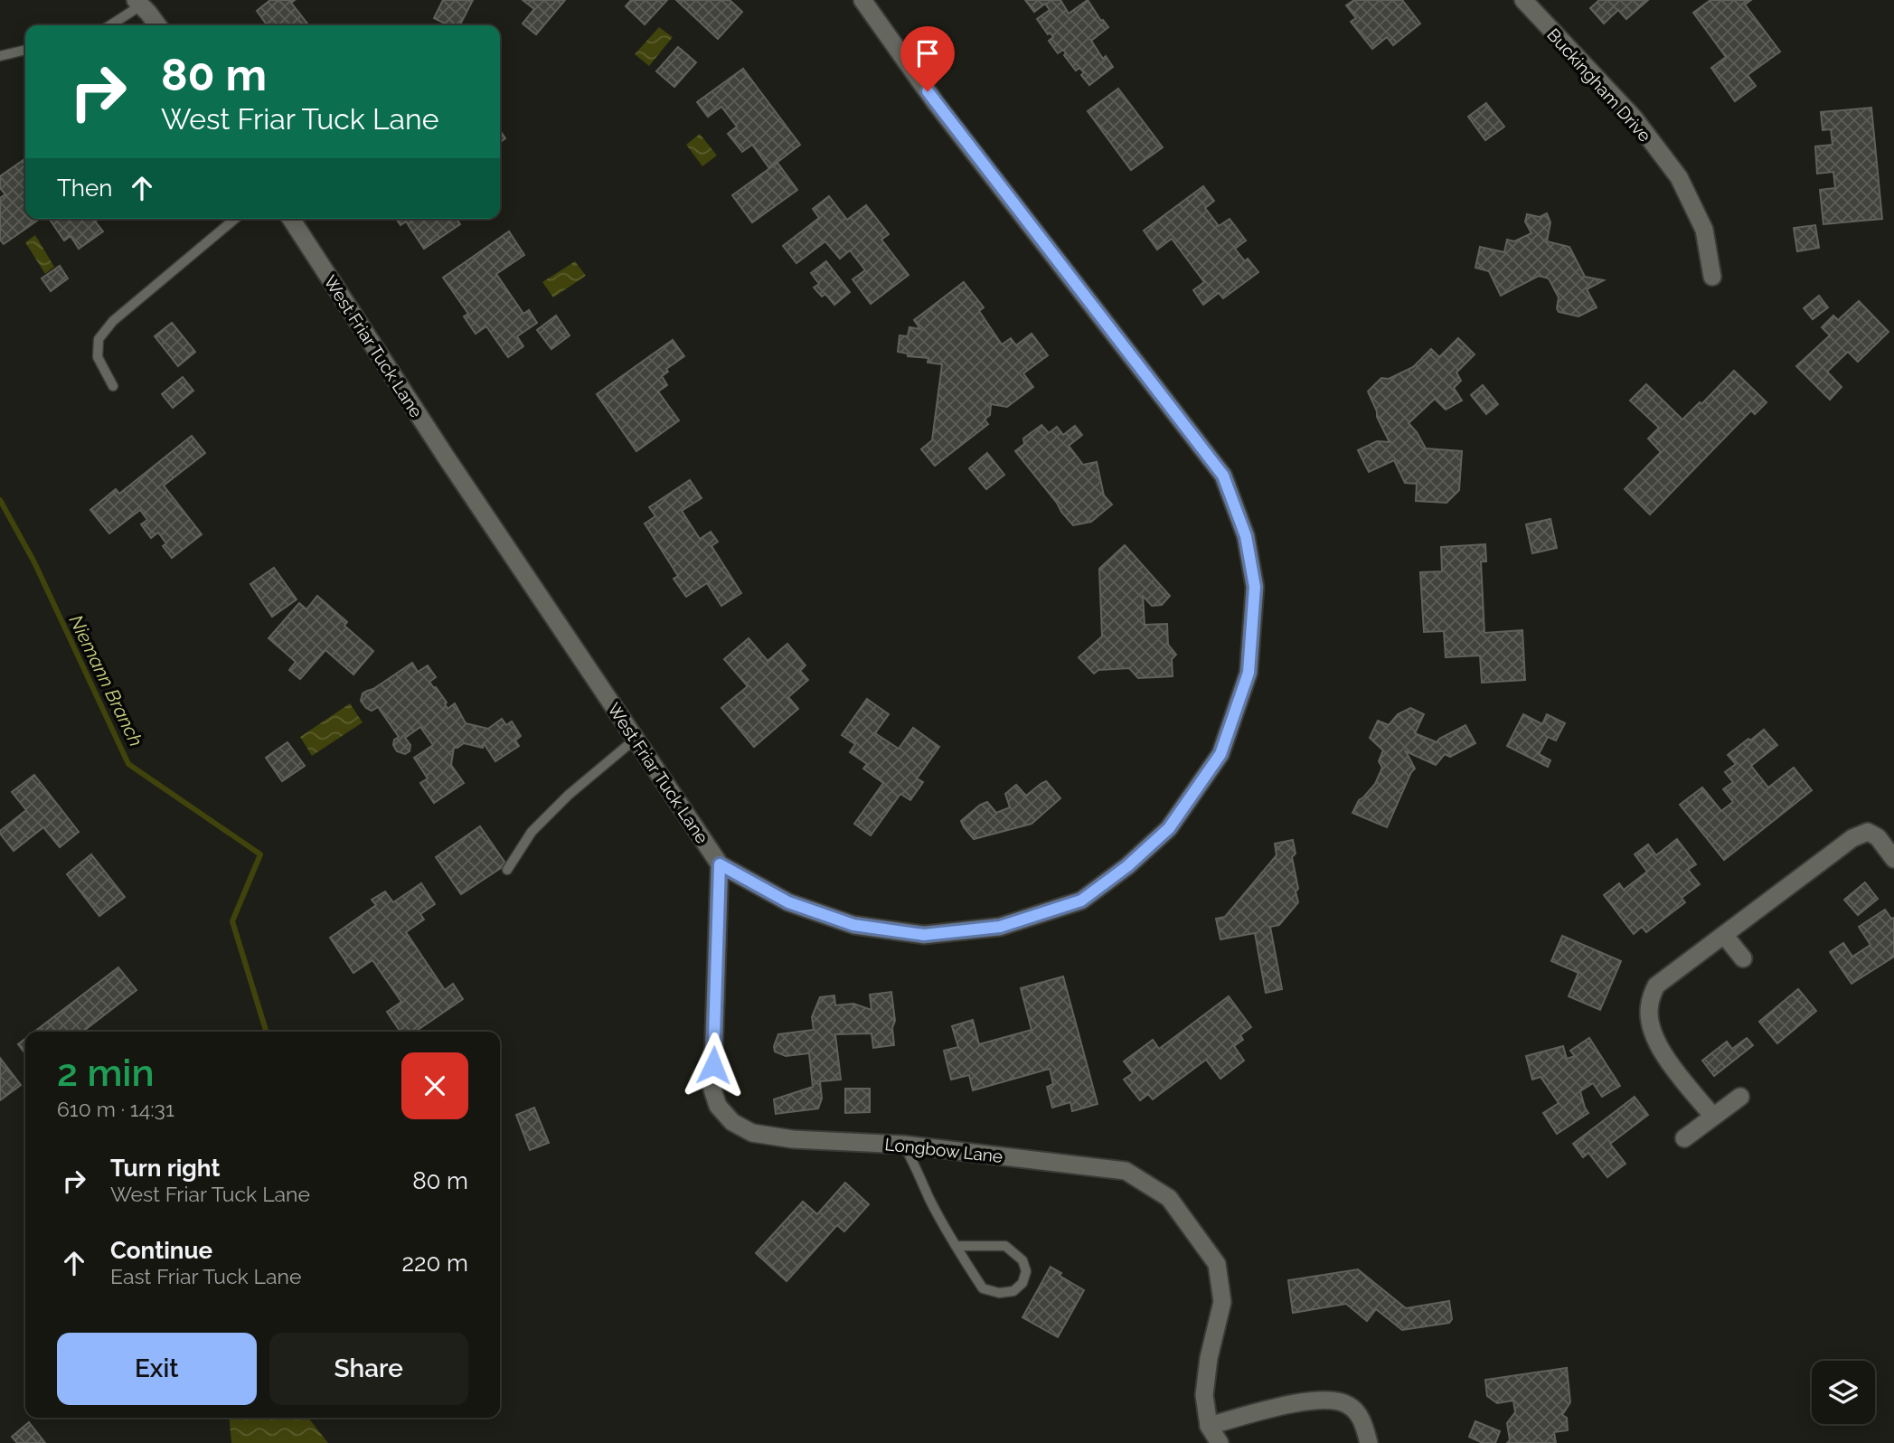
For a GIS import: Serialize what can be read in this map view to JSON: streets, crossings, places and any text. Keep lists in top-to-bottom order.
{
  "streets": {
    "street": ["Buckingham Drive", "West Friar Tuck Lane", "Longbow Lane"]
  },
  "crossings": [
    ["West Friar Tuck Lane", "Longbow Lane"]
  ],
  "water": ["Niemann Branch"],
  "page": {
    "turn": ["80 m", "West Friar Tuck Lane"],
    "then": "Then",
    "heading": ["2 min", "610 m · 14:31"],
    "list": [
      {
        "name": "Turn right",
        "note": "West Friar Tuck Lane",
        "value": "80 m"
      },
      {
        "name": "Continue",
        "note": "East Friar Tuck Lane",
        "value": "220 m"
      }
    ],
    "buttons": ["Exit", "Share"]
  }
}
